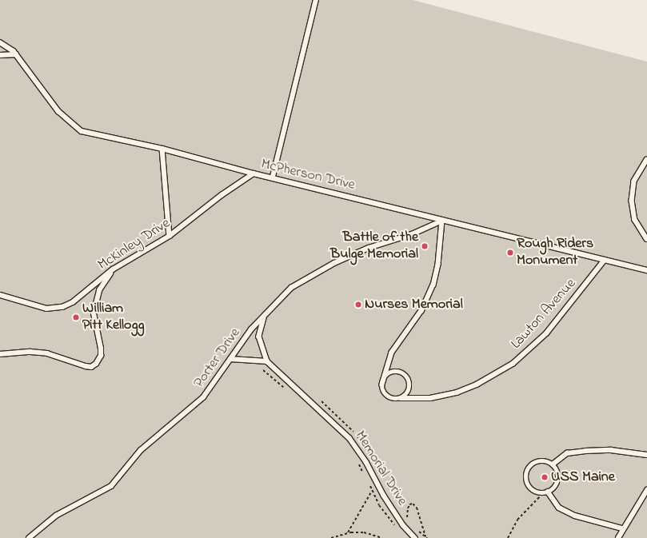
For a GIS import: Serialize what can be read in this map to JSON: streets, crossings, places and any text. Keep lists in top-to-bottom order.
{
  "streets": {
    "lane": [
      "McPherson Drive",
      "McKinley Drive",
      "Lawton Avenue",
      "Porter Drive",
      "Memorial Drive"
    ]
  },
  "crossings": [
    ["McPherson Drive", "McKinley Drive"],
    ["McPherson Drive", "Lawton Avenue"],
    ["McPherson Drive", "Porter Drive"],
    ["Porter Drive", "Memorial Drive"]
  ],
  "places": [
    "Battle of the Bulge Memorial",
    "Rough Riders Monument",
    "Nurses Memorial",
    "William Pitt Kellogg",
    "USS Maine"
  ]
}
